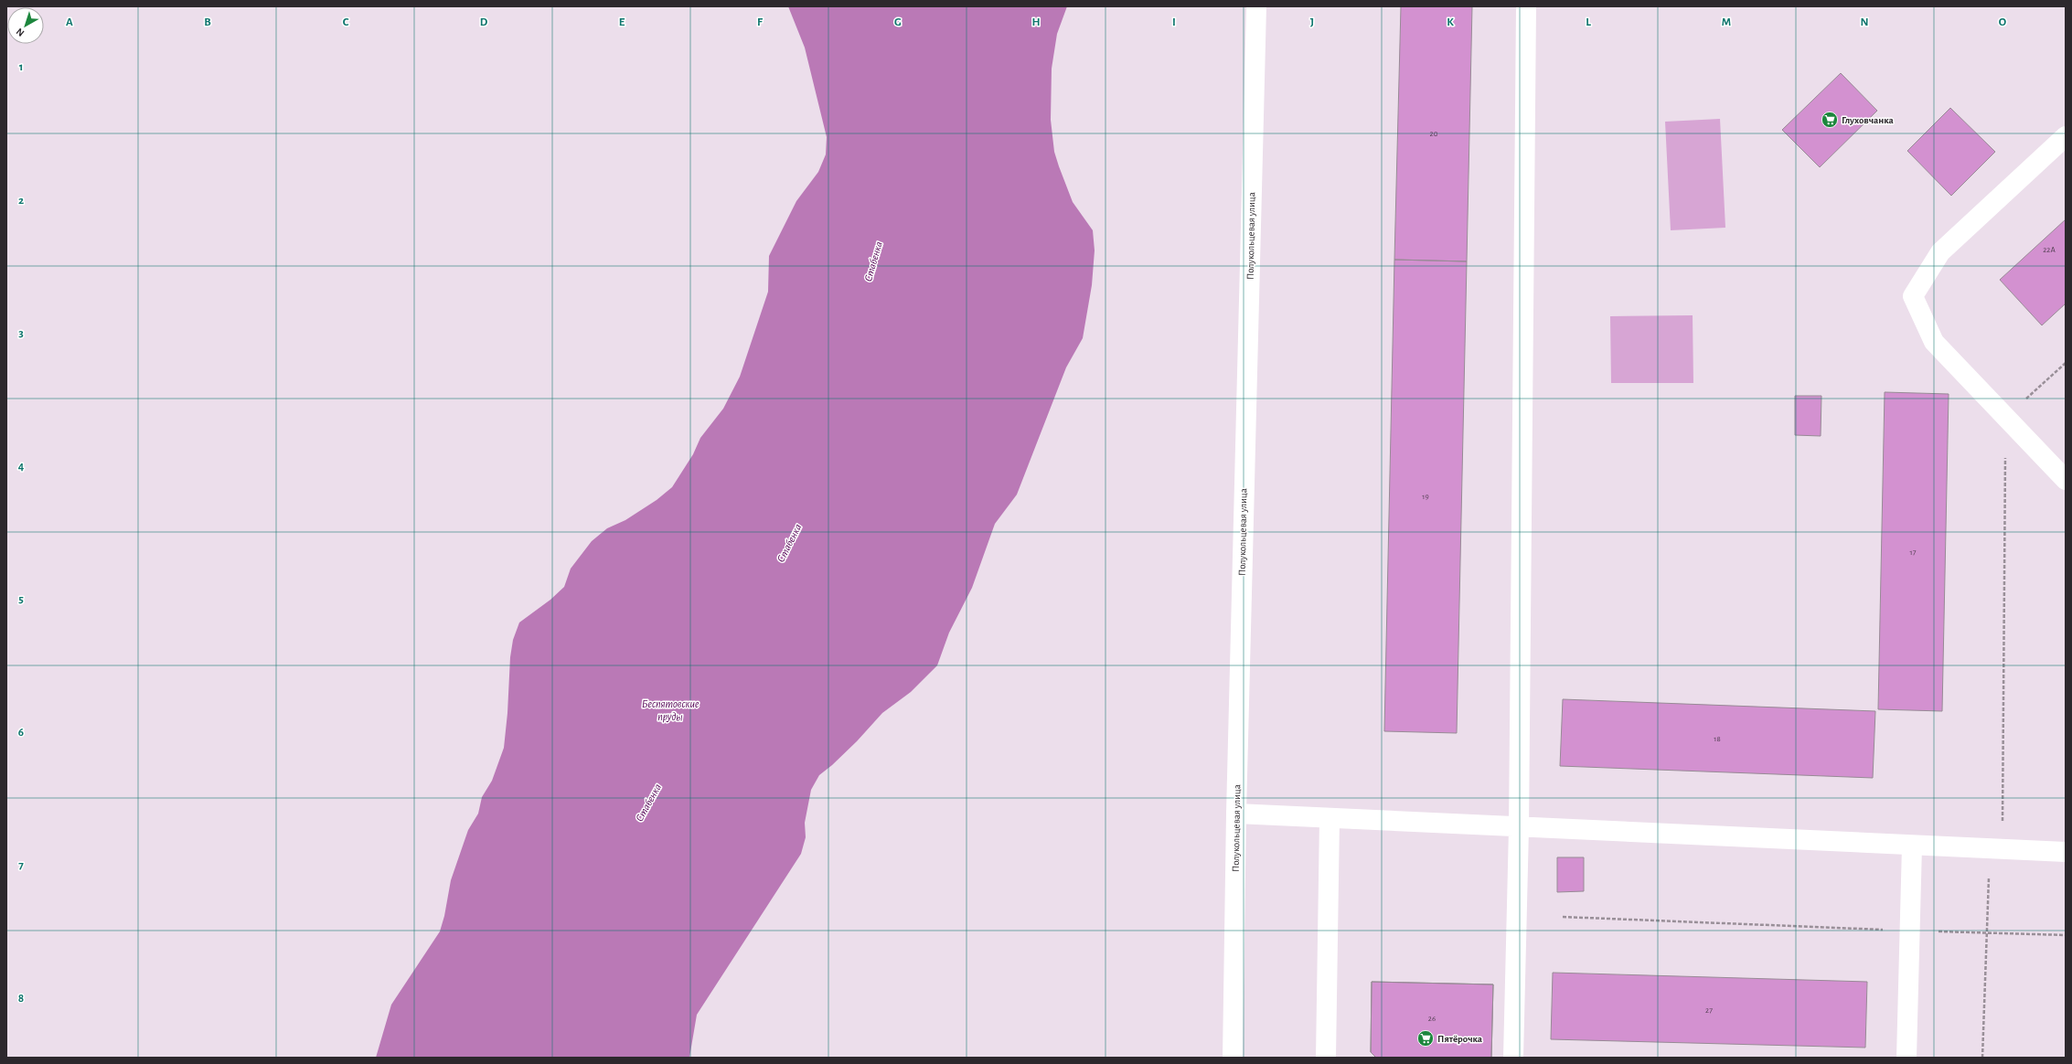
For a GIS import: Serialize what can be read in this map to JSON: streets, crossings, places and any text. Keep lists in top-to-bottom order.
{
  "streets": {
    "main road": ["Полукольцевая улица"]
  },
  "water": ["Стабенка", "Беспятовские пруды"],
  "places": {
    "supermarket": ["Глуховчанка", "Пятёрочка"]
  },
  "house_numbers": [
    "20",
    "22А",
    "19",
    "17",
    "18",
    "27",
    "26"
  ],
  "north": "bottom left",
  "grid": {
    "columns": [
      "A",
      "B",
      "C",
      "D",
      "E",
      "F",
      "G",
      "H",
      "I",
      "J",
      "K",
      "L",
      "M",
      "N",
      "O"
    ],
    "rows": [
      "1",
      "2",
      "3",
      "4",
      "5",
      "6",
      "7",
      "8"
    ]
  }
}
